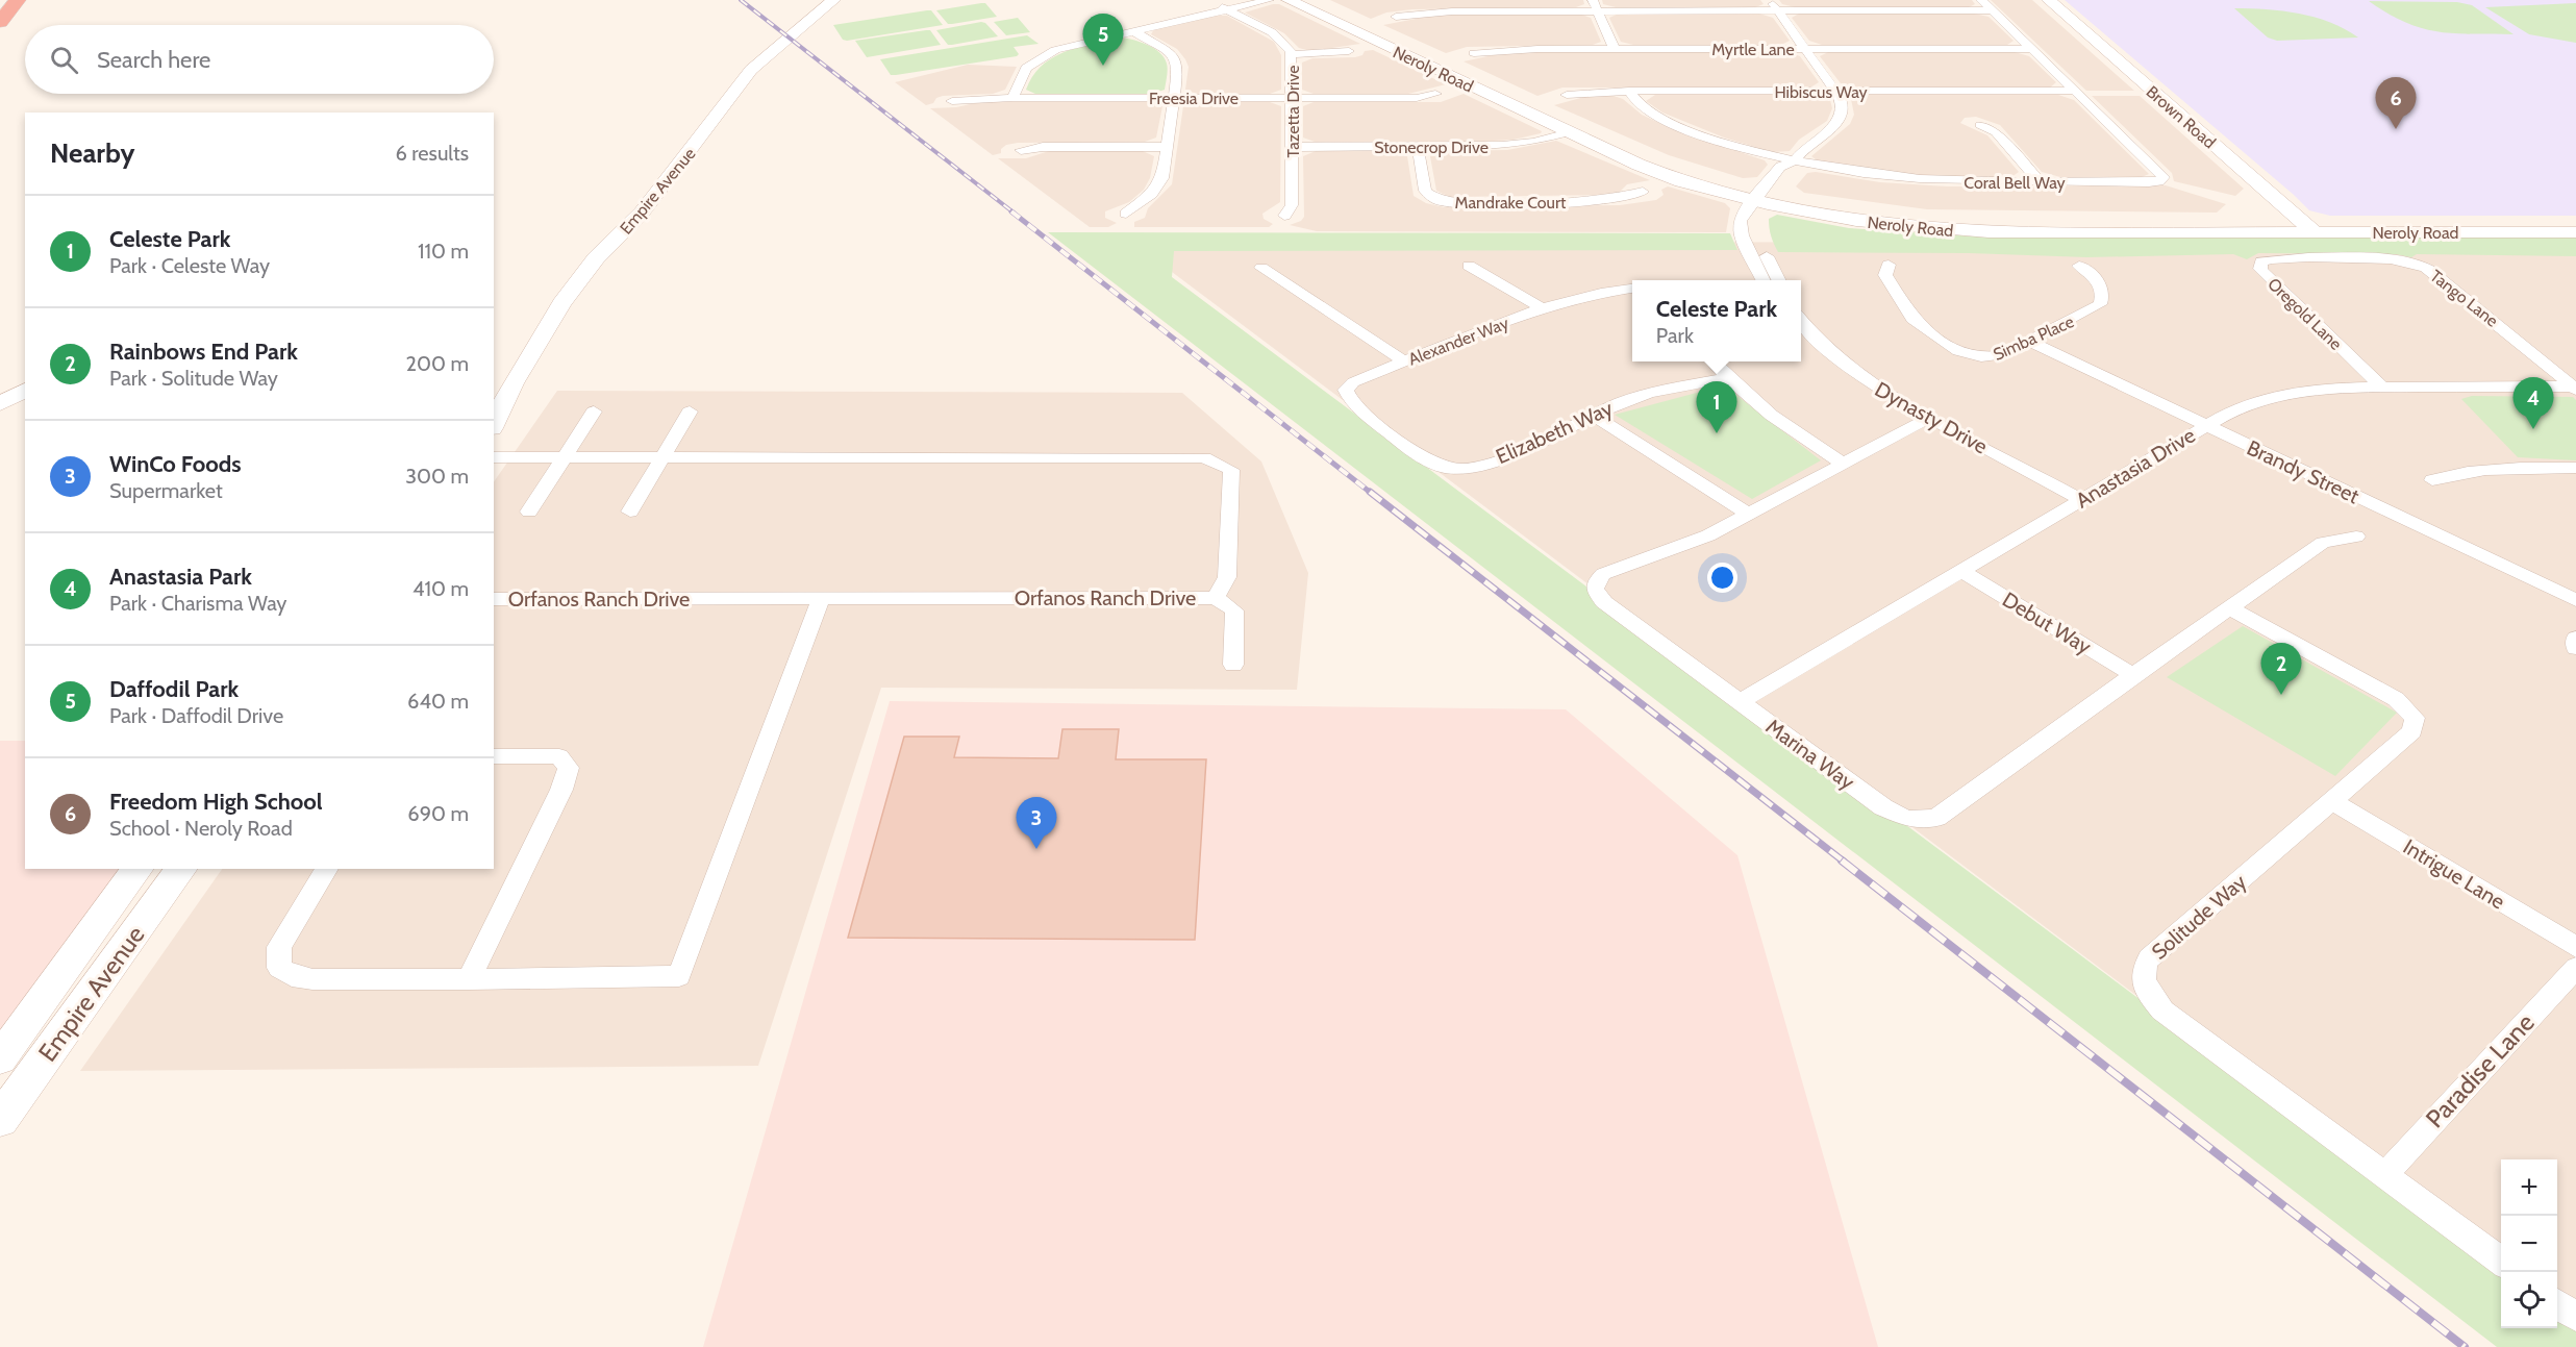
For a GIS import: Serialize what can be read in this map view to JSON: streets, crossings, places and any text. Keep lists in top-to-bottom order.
{
  "streets": {
    "street": [
      "Myrtle Lane",
      "Neroly Road",
      "Hibiscus Way",
      "Freesia Drive",
      "Tazetta Drive",
      "Brown Road",
      "Stonecrop Drive",
      "Coral Bell Way",
      "Empire Avenue",
      "Mandrake Court",
      "Tango Lane",
      "Oregold Lane",
      "Simba Place",
      "Alexander Way",
      "Dynasty Drive",
      "Elizabeth Way",
      "Anastasia Drive",
      "Brandy Street",
      "Orfanos Ranch Drive",
      "Debut Way",
      "Marina Way",
      "Intrigue Lane",
      "Solitude Way",
      "Paradise Lane"
    ]
  },
  "crossings": [
    ["Myrtle Lane", "Coral Bell Way"],
    ["Neroly Road", "Brown Road"],
    ["Neroly Road", "Stonecrop Drive"],
    ["Hibiscus Way", "Coral Bell Way"],
    ["Freesia Drive", "Tazetta Drive"],
    ["Tazetta Drive", "Stonecrop Drive"],
    ["Stonecrop Drive", "Mandrake Court"],
    ["Tango Lane", "Oregold Lane"],
    ["Tango Lane", "Anastasia Drive"],
    ["Oregold Lane", "Anastasia Drive"],
    ["Simba Place", "Brandy Street"],
    ["Alexander Way", "Elizabeth Way"],
    ["Dynasty Drive", "Anastasia Drive"],
    ["Dynasty Drive", "Marina Way"],
    ["Anastasia Drive", "Brandy Street"],
    ["Anastasia Drive", "Debut Way"],
    ["Anastasia Drive", "Marina Way"],
    ["Debut Way", "Marina Way"],
    ["Marina Way", "Solitude Way"],
    ["Intrigue Lane", "Solitude Way"],
    ["Solitude Way", "Paradise Lane"]
  ],
  "page": {
    "pins": [
      "5",
      "6",
      "4",
      "1",
      "2",
      "3"
    ],
    "search": "Search here",
    "heading": ["Nearby", "6 results"],
    "list": [
      {
        "mark": "1",
        "name": "Celeste Park",
        "note": "Park · Celeste Way",
        "value": "110 m"
      },
      {
        "mark": "2",
        "name": "Rainbows End Park",
        "note": "Park · Solitude Way",
        "value": "200 m"
      },
      {
        "mark": "3",
        "name": "WinCo Foods",
        "note": "Supermarket",
        "value": "300 m"
      },
      {
        "mark": "4",
        "name": "Anastasia Park",
        "note": "Park · Charisma Way",
        "value": "410 m"
      },
      {
        "mark": "5",
        "name": "Daffodil Park",
        "note": "Park · Daffodil Drive",
        "value": "640 m"
      },
      {
        "mark": "6",
        "name": "Freedom High School",
        "note": "School · Neroly Road",
        "value": "690 m"
      }
    ],
    "popup": ["Celeste Park", "Park"],
    "map_buttons": ["+", "−"]
  }
}
